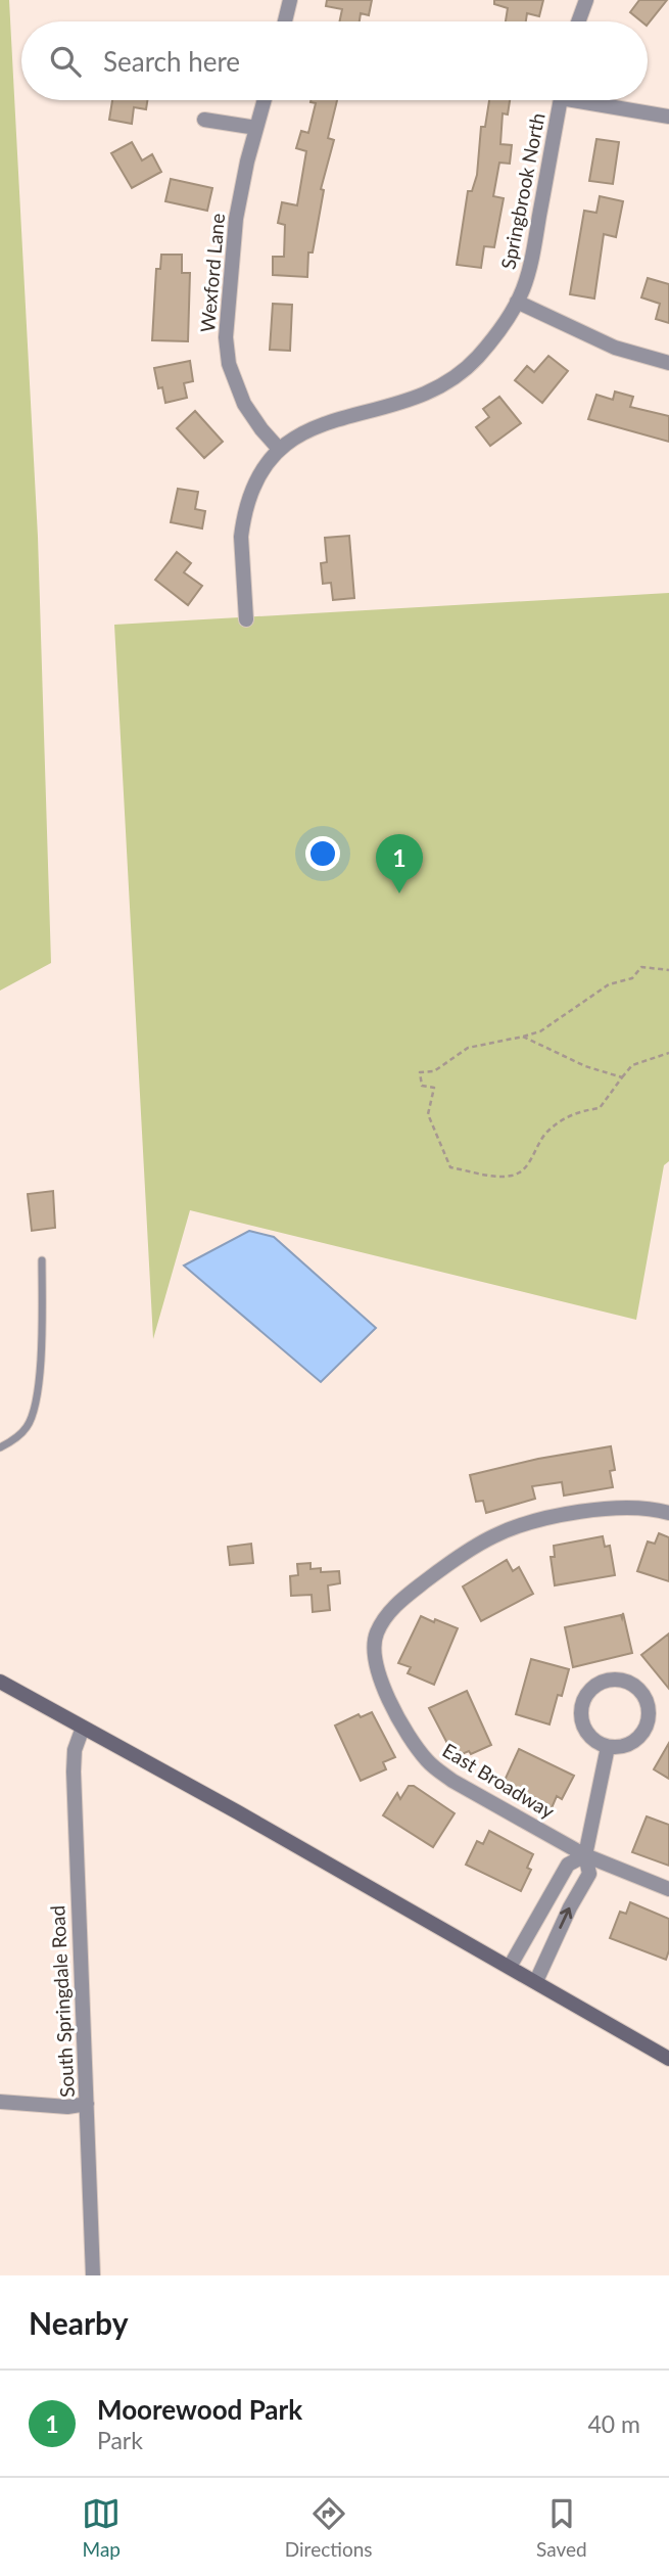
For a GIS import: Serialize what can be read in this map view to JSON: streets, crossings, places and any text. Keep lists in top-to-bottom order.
{
  "streets": {
    "street": [
      "Springbrook North",
      "Wexford Lane",
      "East Broadway",
      "South Springdale Road"
    ]
  },
  "crossings": [
    ["Springbrook North", "Wexford Lane"]
  ],
  "page": {
    "search": "Search here",
    "pins": "1",
    "heading": "Nearby",
    "list": [
      {
        "mark": "1",
        "name": "Moorewood Park",
        "note": "Park",
        "value": "40 m"
      }
    ],
    "nav": ["Map", "Directions", "Saved"]
  }
}
